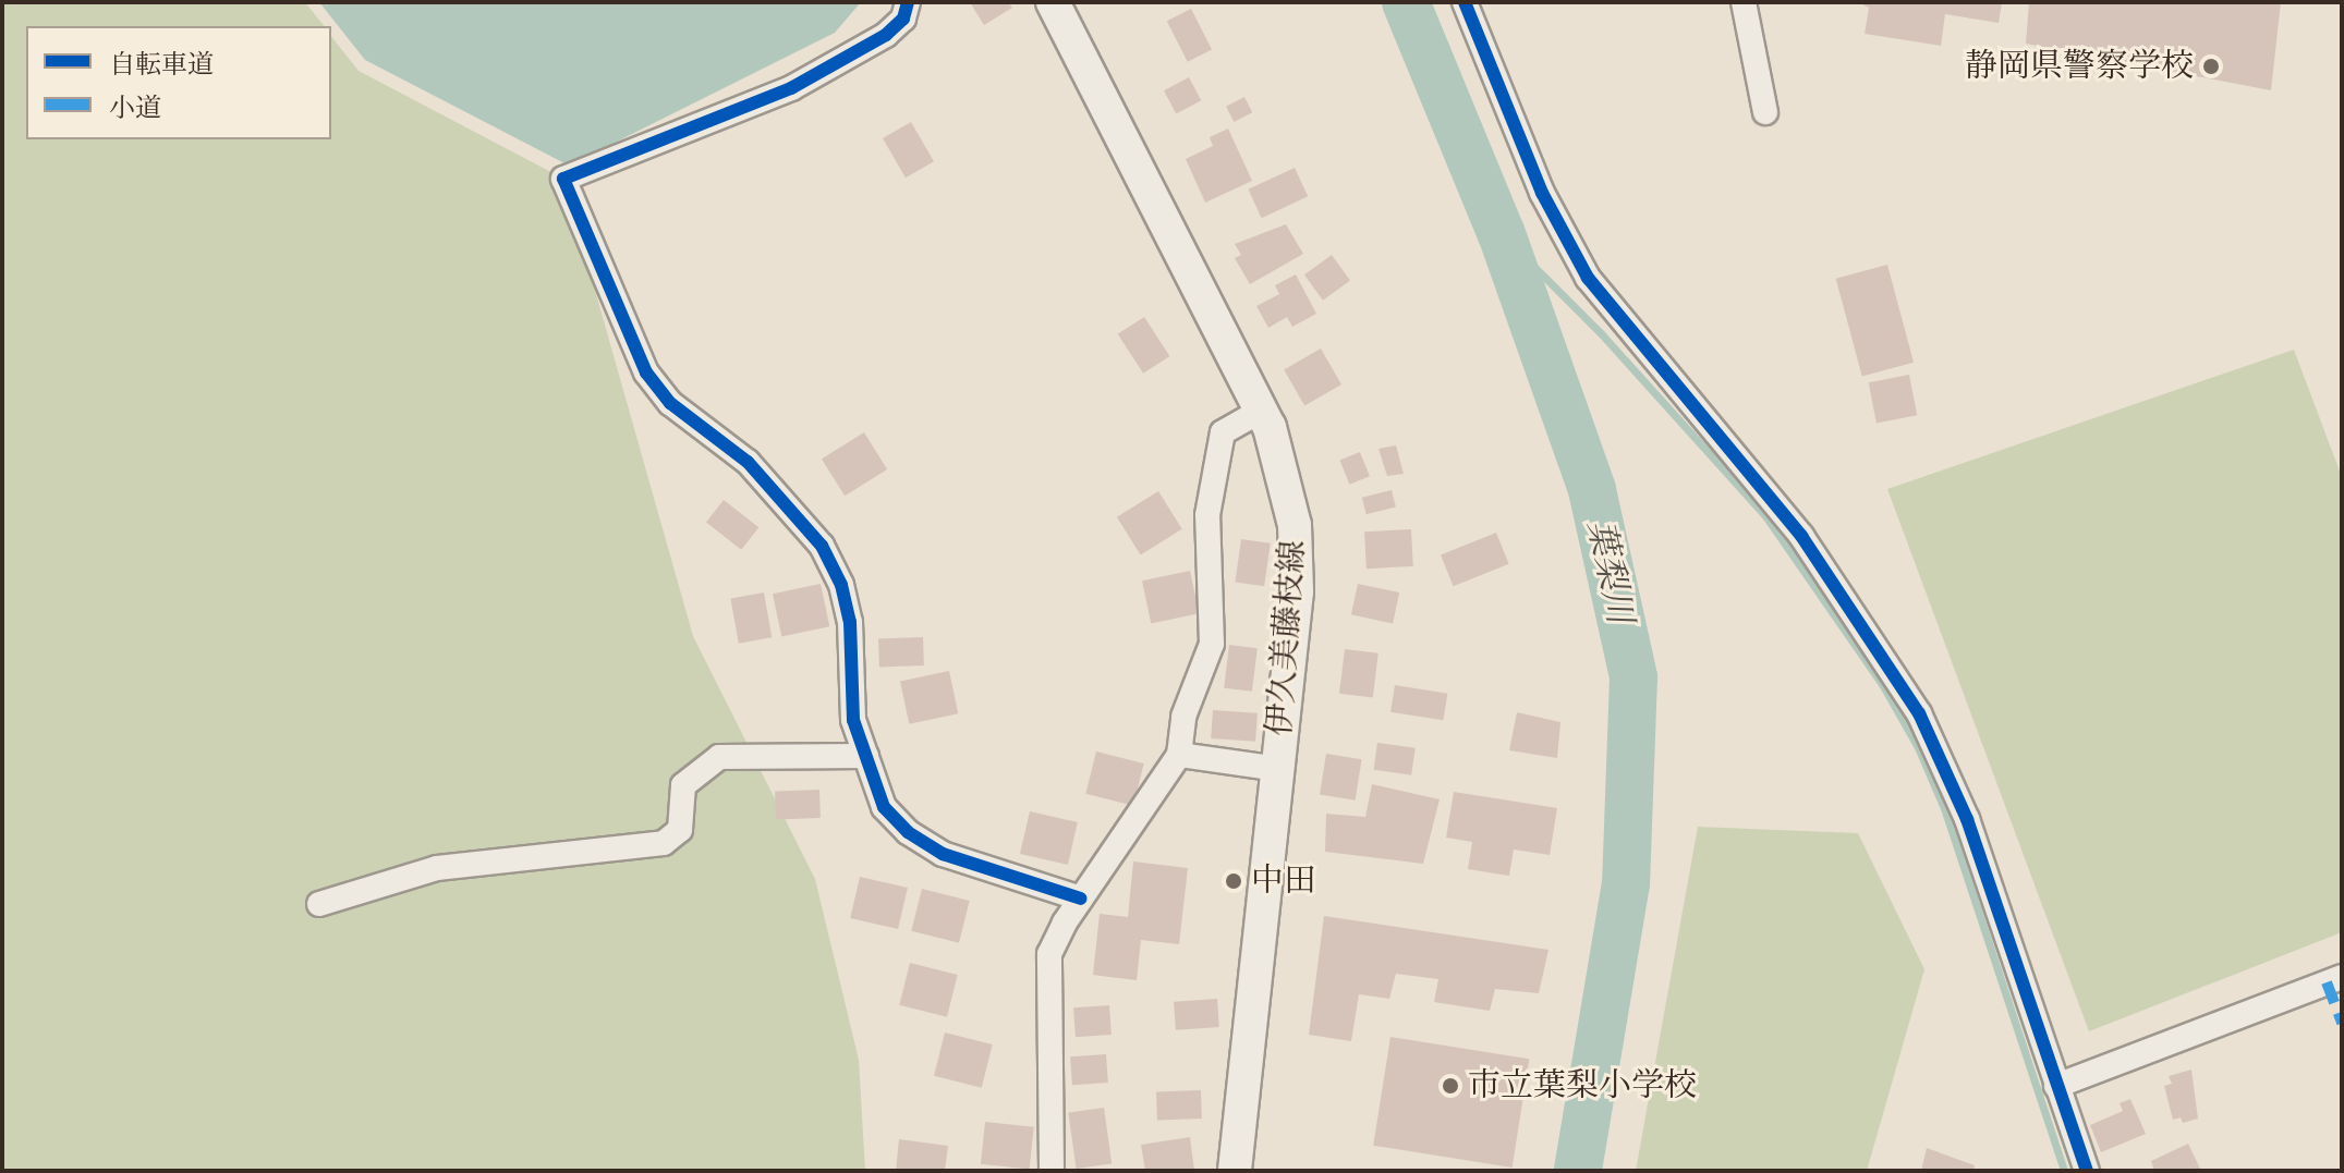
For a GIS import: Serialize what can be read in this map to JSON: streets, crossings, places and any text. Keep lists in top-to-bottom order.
{
  "streets": {
    "main road": ["伊久美藤枝線"]
  },
  "water": ["葉梨川"],
  "places": ["静岡県警察学校", "中田", "市立葉梨小学校"],
  "legend": ["自転車道", "小道"]
}
